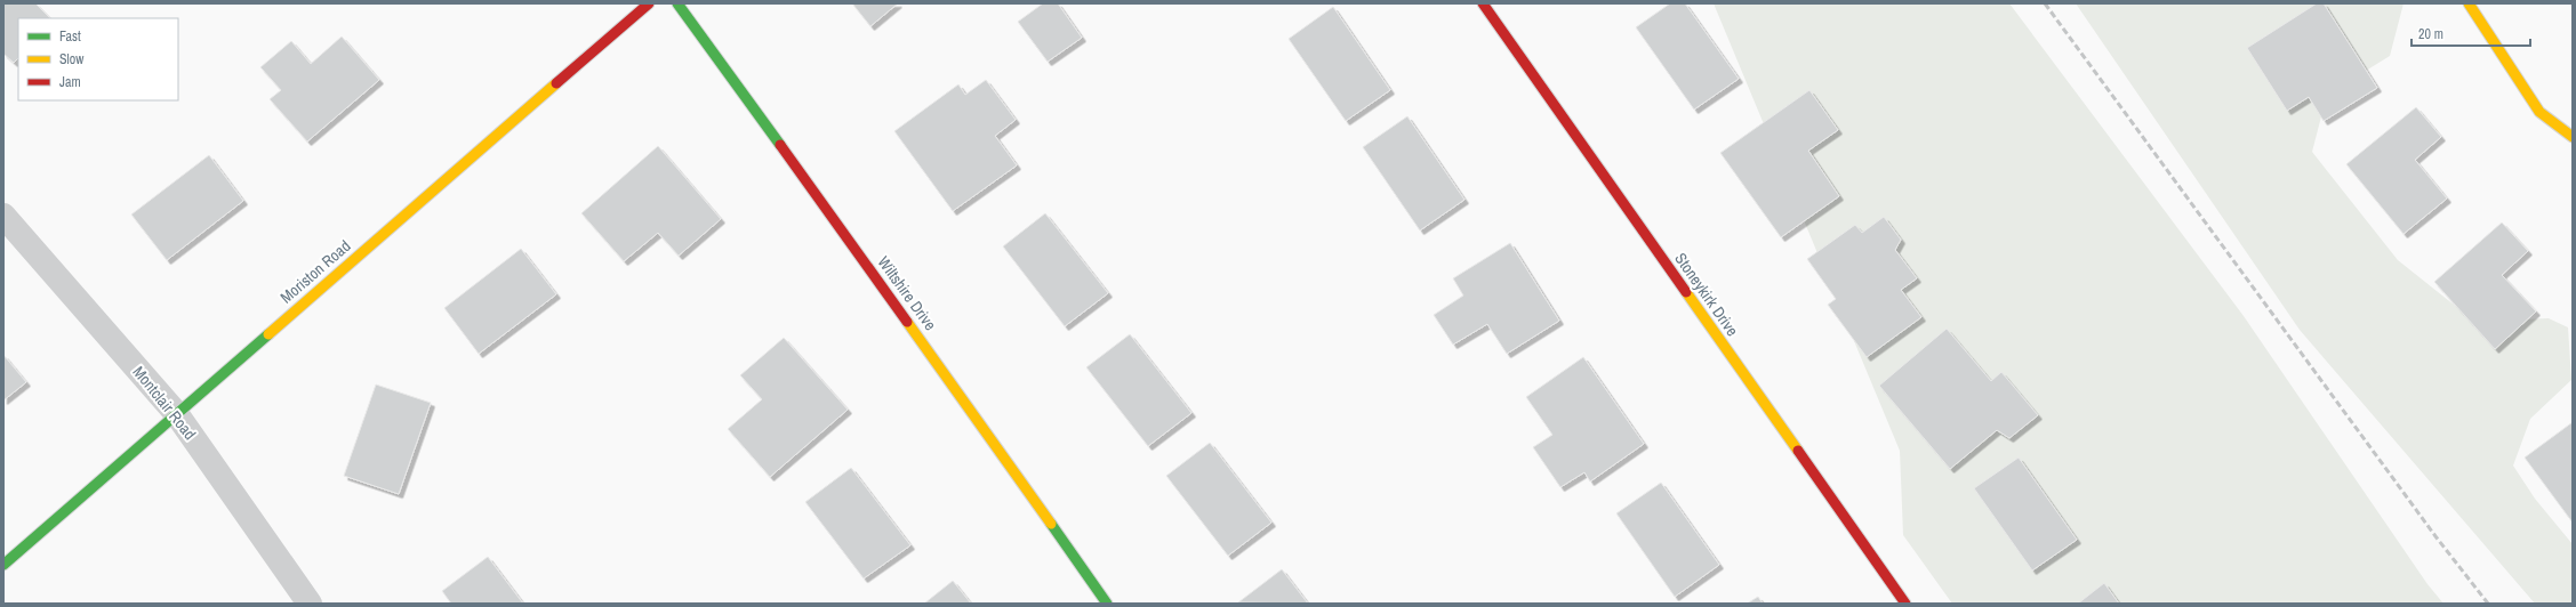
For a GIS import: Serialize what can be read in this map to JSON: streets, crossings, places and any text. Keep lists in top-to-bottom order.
{
  "streets": {
    "street": [
      "Moriston Road",
      "Wiltshire Drive",
      "Stoneykirk Drive",
      "Montclair Road"
    ]
  },
  "crossings": [
    ["Moriston Road", "Montclair Road"]
  ],
  "legend": ["Fast", "Slow", "Jam"],
  "scale_bar": "20 m"
}
